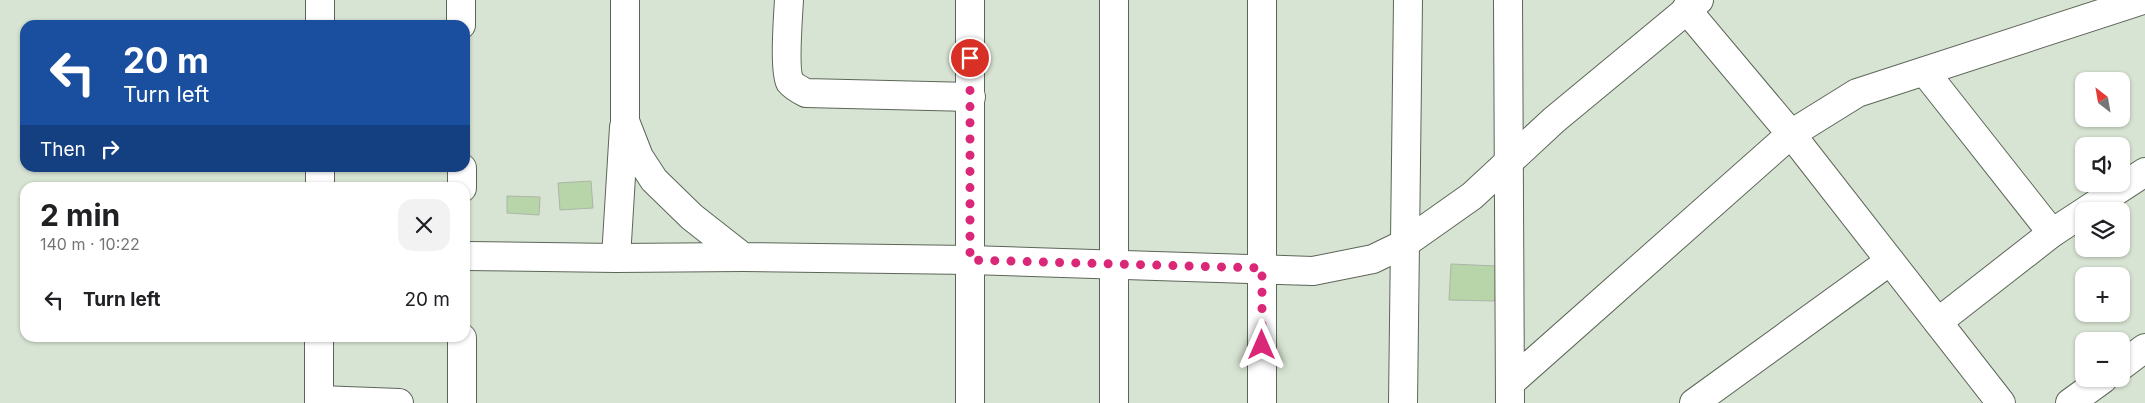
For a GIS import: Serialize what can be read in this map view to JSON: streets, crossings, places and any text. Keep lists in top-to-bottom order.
{
  "north": "top left",
  "page": {
    "turn": ["20 m", "Turn left"],
    "map_buttons": ["+", "−"],
    "then": "Then",
    "heading": ["2 min", "140 m · 10:22"],
    "list": [
      {
        "name": "Turn left",
        "value": "20 m"
      }
    ]
  }
}
